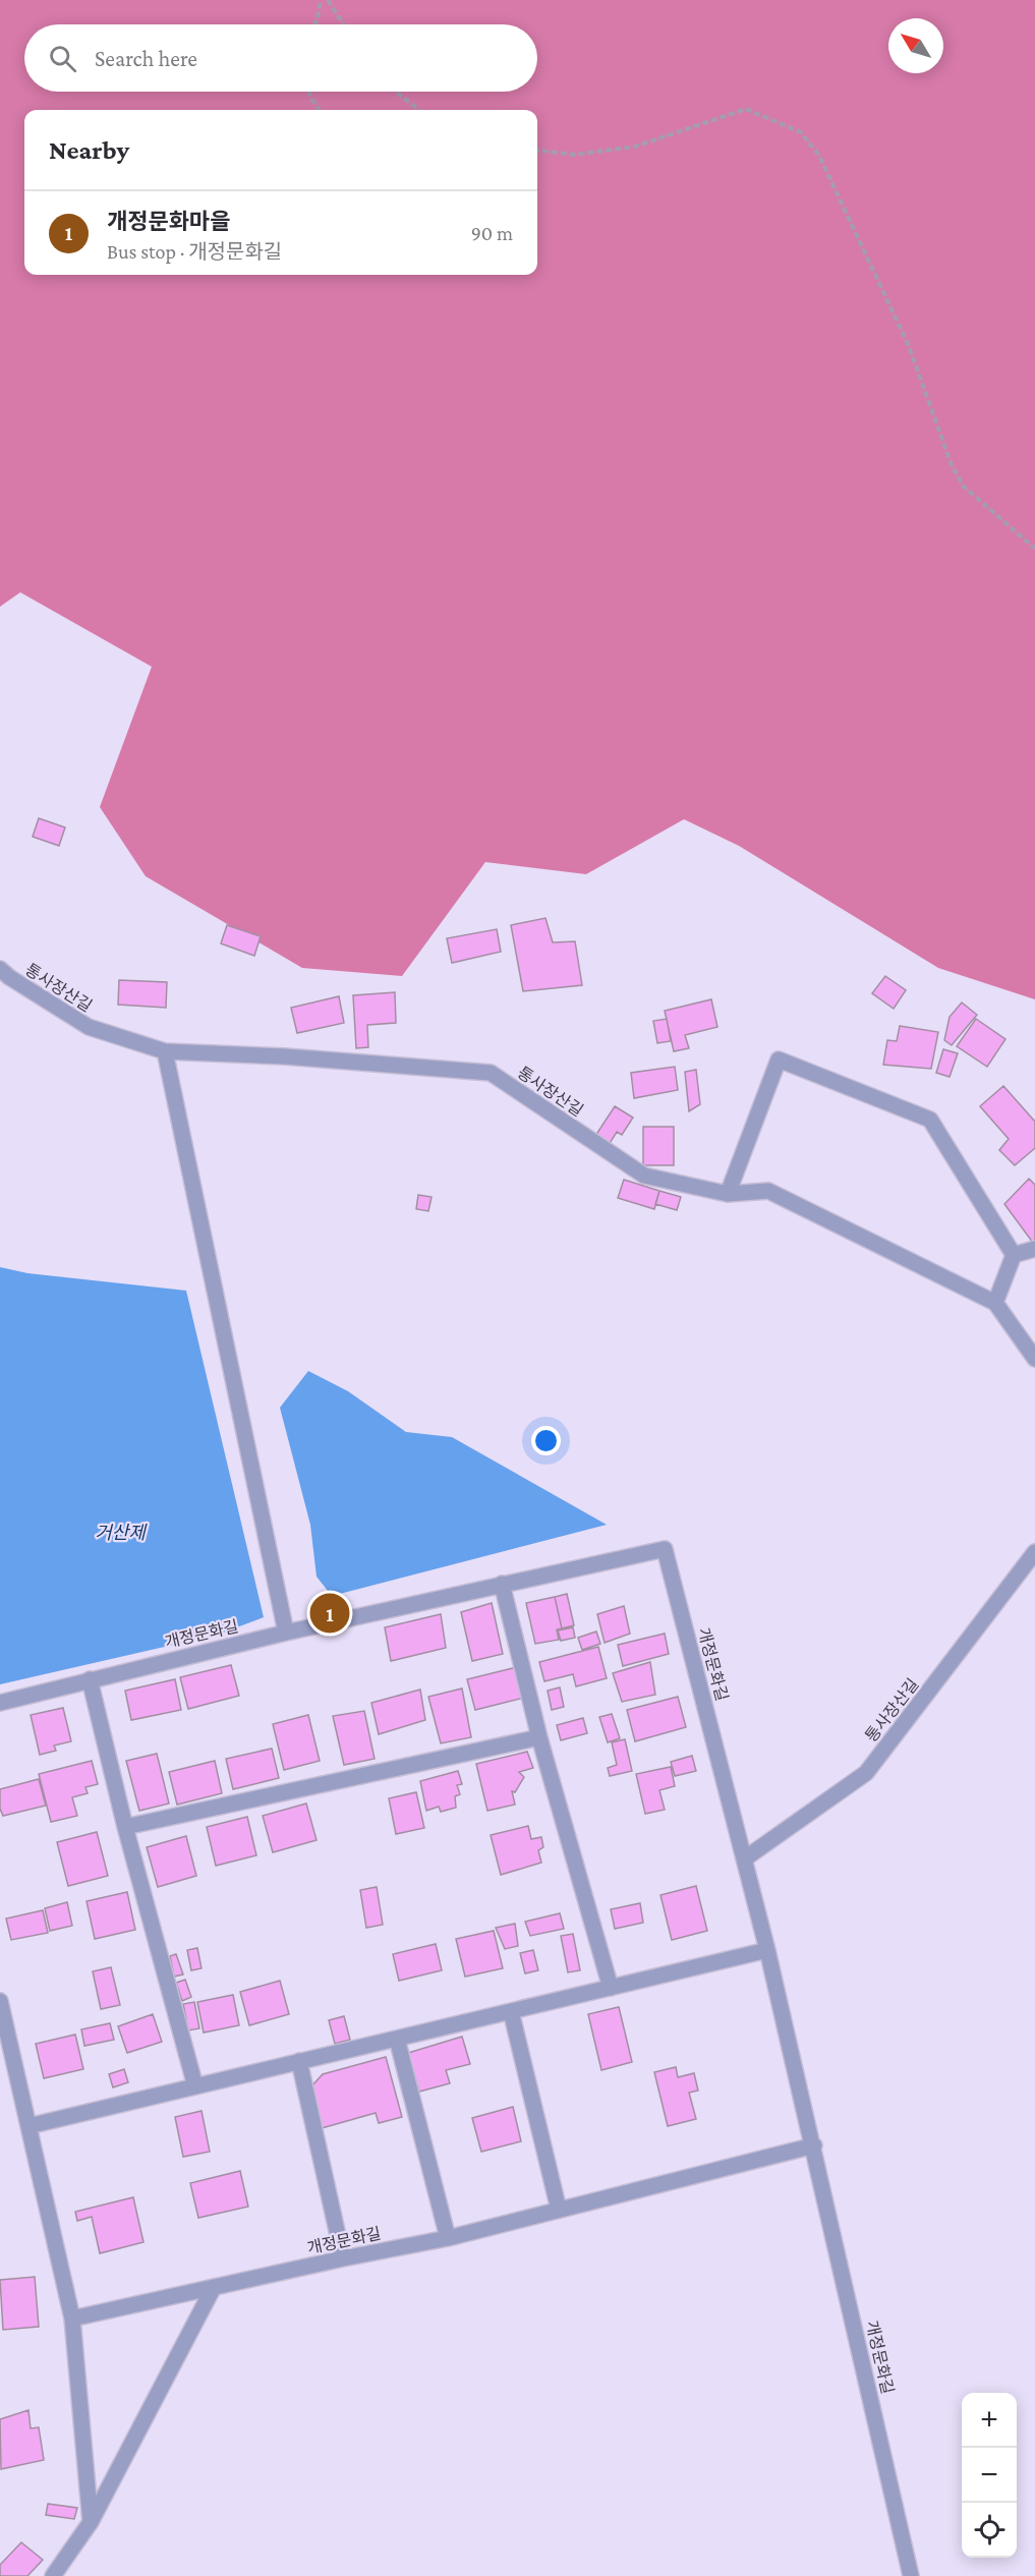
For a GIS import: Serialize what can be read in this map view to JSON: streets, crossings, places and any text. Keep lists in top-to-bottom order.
{
  "streets": {
    "street": ["통사장산길", "개정문화길"]
  },
  "crossings": [
    ["통사장산길", "개정문화길"]
  ],
  "water": ["거산제"],
  "north": "top left",
  "page": {
    "search": "Search here",
    "heading": "Nearby",
    "list": [
      {
        "mark": "1",
        "name": "개정문화마을",
        "note": "Bus stop · 개정문화길",
        "value": "90 m"
      }
    ],
    "pins": "1",
    "map_buttons": ["+", "−"]
  }
}
